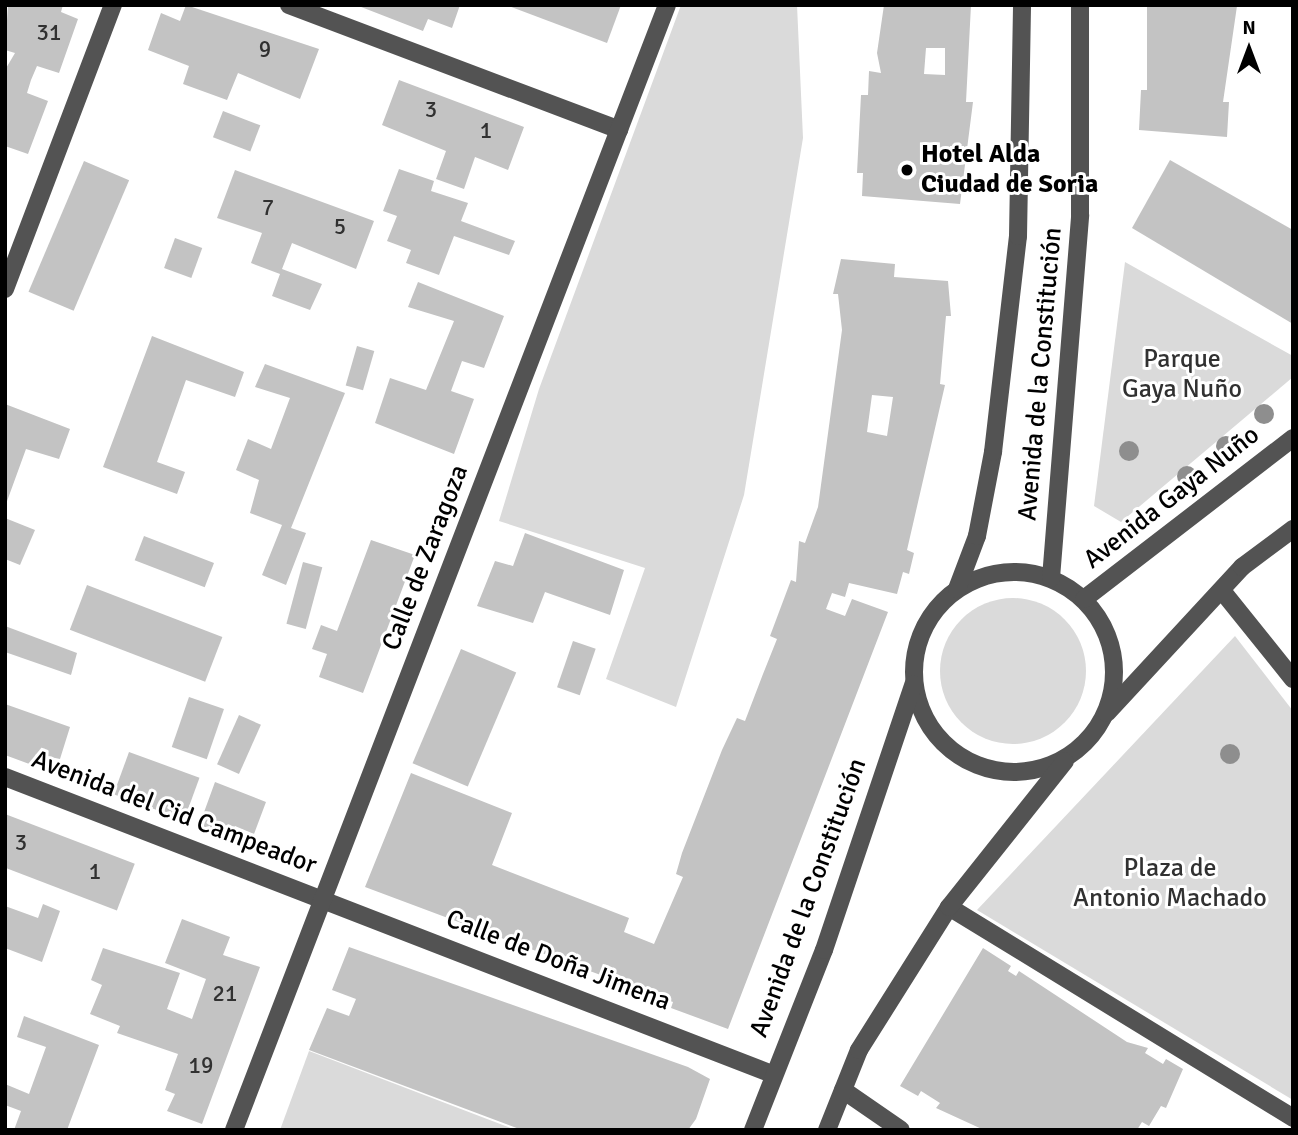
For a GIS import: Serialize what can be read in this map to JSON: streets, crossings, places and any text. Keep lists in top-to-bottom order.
{
  "streets": {
    "street": [
      "Avenida de la Constitución",
      "Avenida Gaya Nuño",
      "Calle de Zaragoza",
      "Avenida del Cid Campeador",
      "Calle de Doña Jimena"
    ]
  },
  "crossings": [
    ["Avenida de la Constitución", "Avenida Gaya Nuño"],
    ["Avenida de la Constitución", "Calle de Doña Jimena"],
    ["Calle de Zaragoza", "Avenida del Cid Campeador"],
    ["Calle de Zaragoza", "Calle de Doña Jimena"],
    ["Avenida del Cid Campeador", "Calle de Doña Jimena"]
  ],
  "parks": ["Parque Gaya Nuño", "Plaza de Antonio Machado"],
  "places": ["Hotel Alda Ciudad de Soria"],
  "house_numbers": [
    "31",
    "9",
    "3",
    "1",
    "7",
    "5",
    "3",
    "1",
    "21",
    "19"
  ],
  "north": "top"
}
